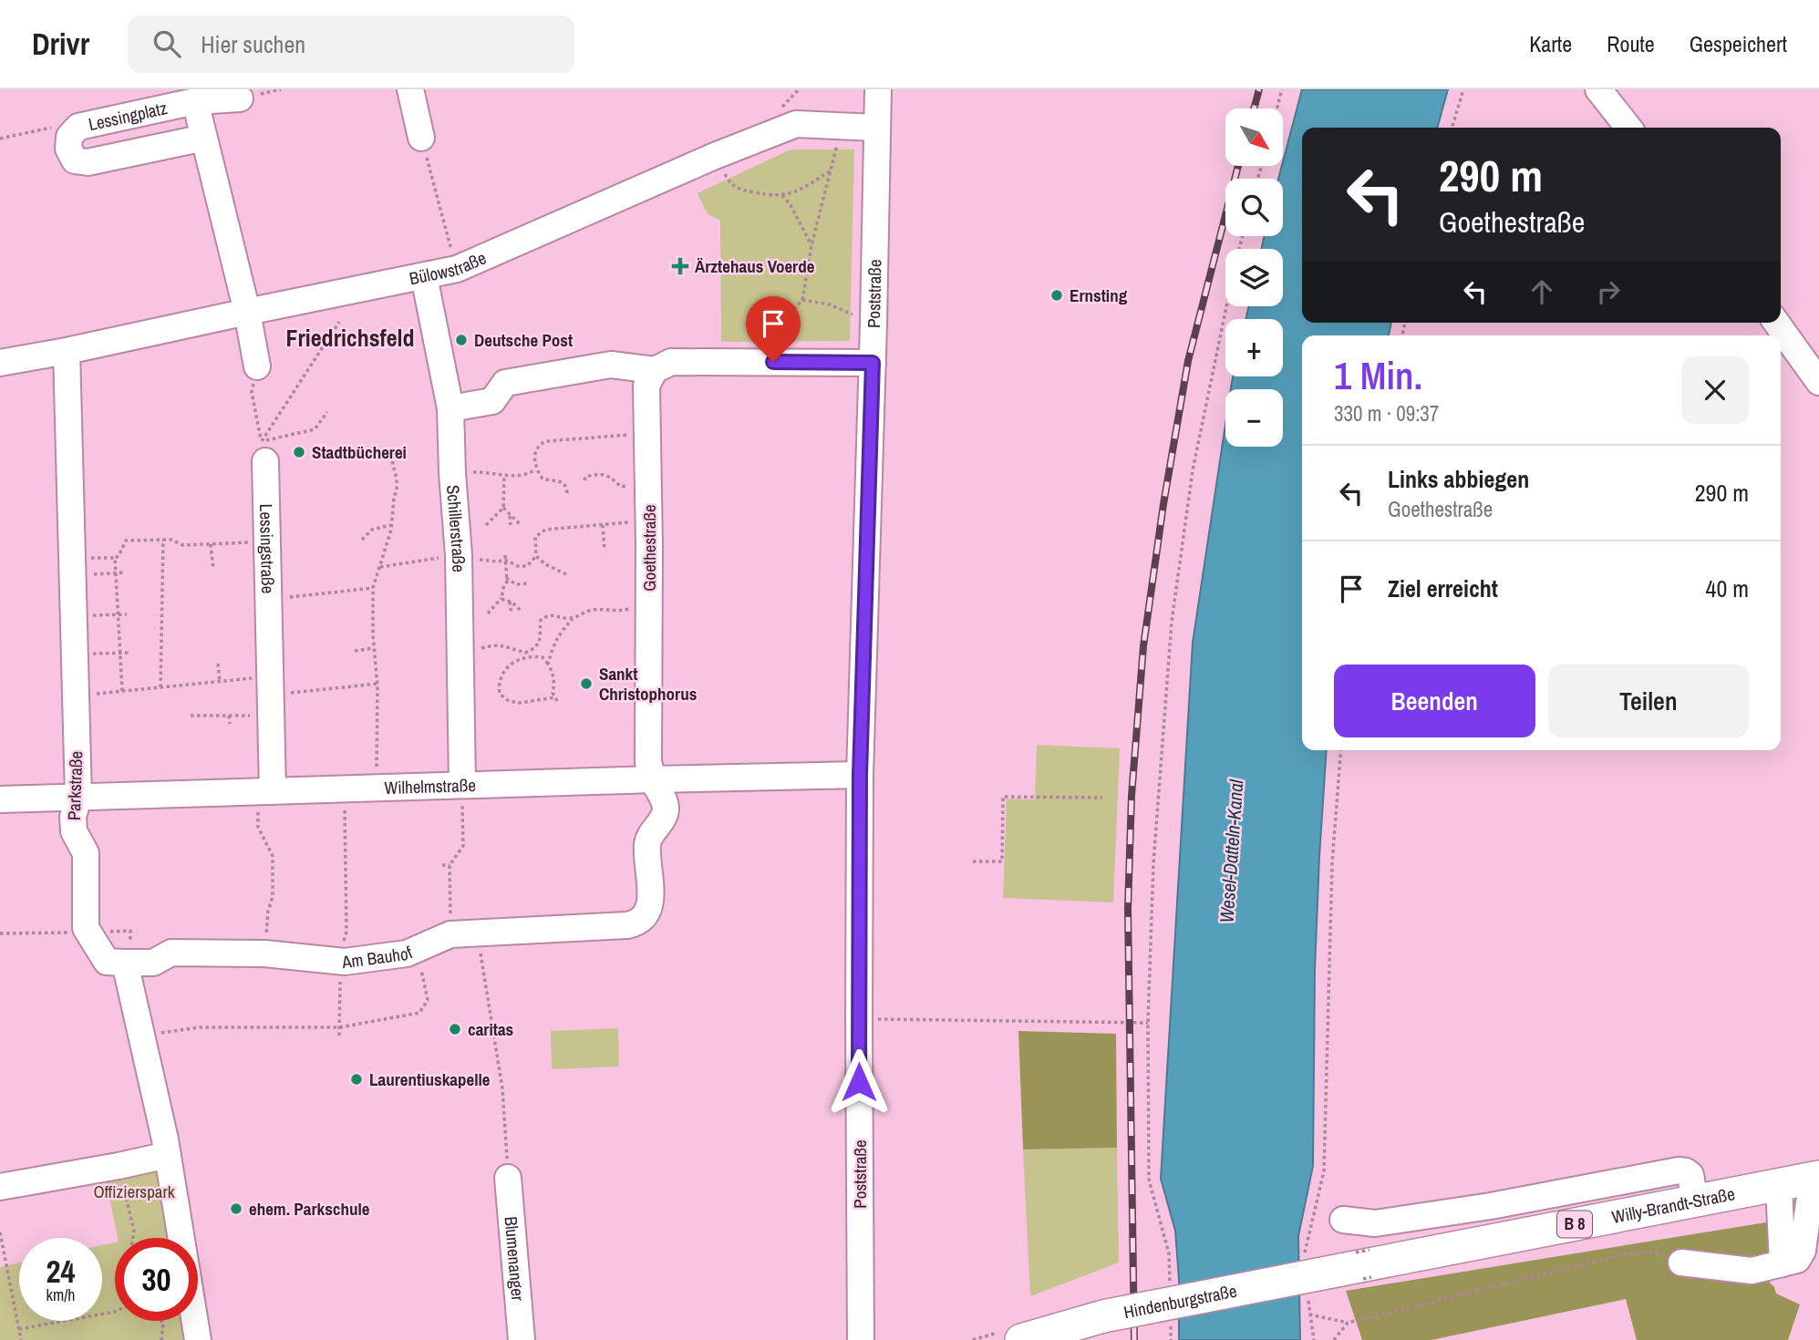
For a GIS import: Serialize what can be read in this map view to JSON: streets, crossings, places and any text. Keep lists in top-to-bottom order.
{
  "streets": {
    "main road": ["Willy-Brandt-Straße", "B 8", "Hindenburgstraße"],
    "street": [
      "Lessingplatz",
      "Bülowstraße",
      "Poststraße",
      "Schillerstraße",
      "Goethestraße",
      "Lessingstraße",
      "Parkstraße",
      "Wilhelmstraße",
      "Am Bauhof",
      "Blumenanger"
    ]
  },
  "crossings": [
    ["Bülowstraße", "Poststraße"],
    ["Bülowstraße", "Schillerstraße"],
    ["Bülowstraße", "Parkstraße"],
    ["Poststraße", "Wilhelmstraße"],
    ["Schillerstraße", "Wilhelmstraße"],
    ["Goethestraße", "Wilhelmstraße"],
    ["Goethestraße", "Am Bauhof"],
    ["Lessingstraße", "Wilhelmstraße"],
    ["Parkstraße", "Wilhelmstraße"],
    ["Parkstraße", "Am Bauhof"],
    ["Willy-Brandt-Straße", "Hindenburgstraße"]
  ],
  "districts": ["Friedrichsfeld"],
  "water": ["Wesel-Datteln-Kanal"],
  "parks": ["Offizierspark"],
  "places": {
    "health": ["Ärztehaus Voerde"],
    "other": [
      "Ernsting",
      "Deutsche Post",
      "Stadtbücherei",
      "Sankt Christophorus",
      "caritas",
      "Laurentiuskapelle",
      "ehem. Parkschule"
    ]
  },
  "north": "bottom right",
  "page": {
    "header": "Drivr",
    "search": "Hier suchen",
    "nav": ["Karte", "Route", "Gespeichert"],
    "map_buttons": ["+", "−"],
    "turn": ["290 m", "Goethestraße"],
    "heading": ["1 Min.", "330 m · 09:37"],
    "list": [
      {
        "name": "Links abbiegen",
        "note": "Goethestraße",
        "value": "290 m"
      },
      {
        "name": "Ziel erreicht",
        "value": "40 m"
      }
    ],
    "buttons": ["Beenden", "Teilen"],
    "speed": "24 km/h",
    "limit": "30"
  }
}
